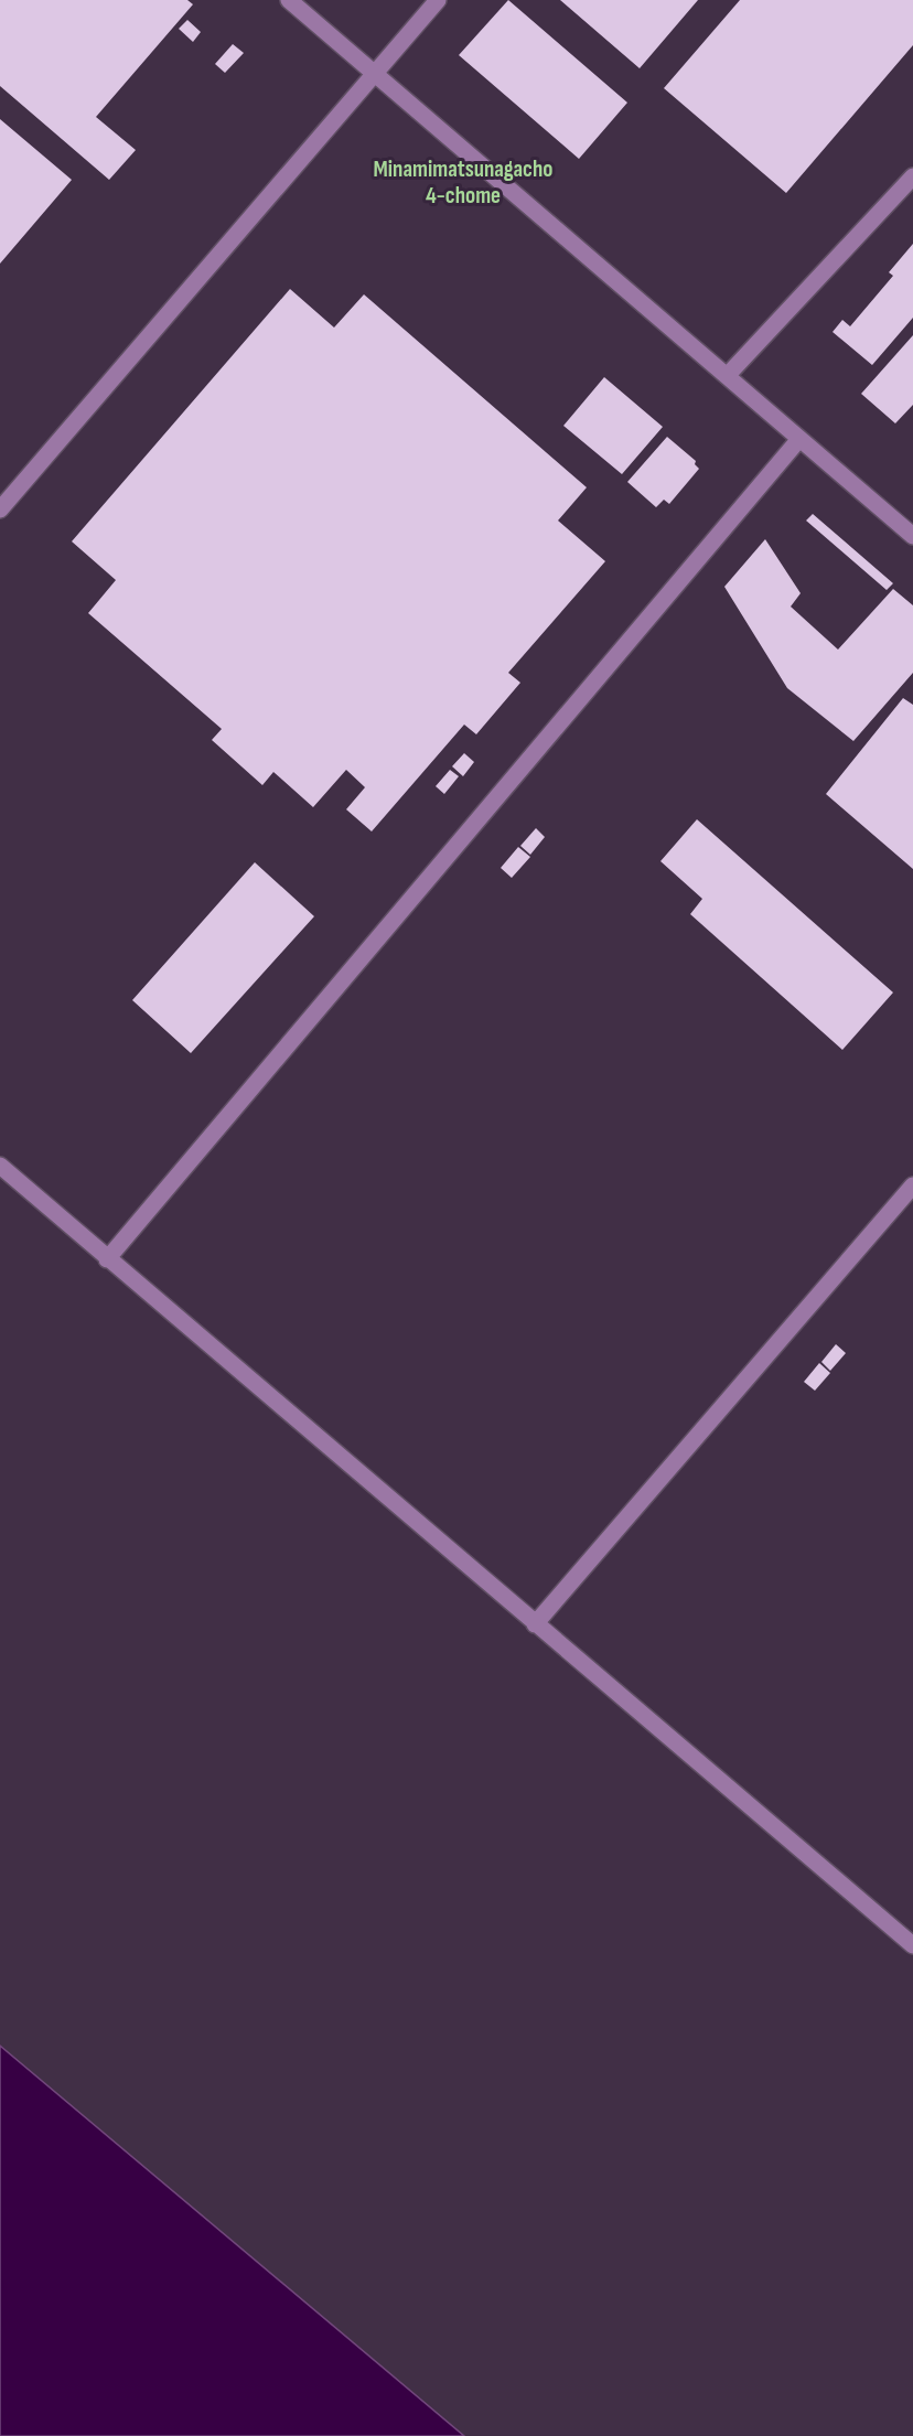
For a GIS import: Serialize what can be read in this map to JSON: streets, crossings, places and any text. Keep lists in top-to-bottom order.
{
  "districts": ["Minamimatsunagacho 4-chome"]
}
